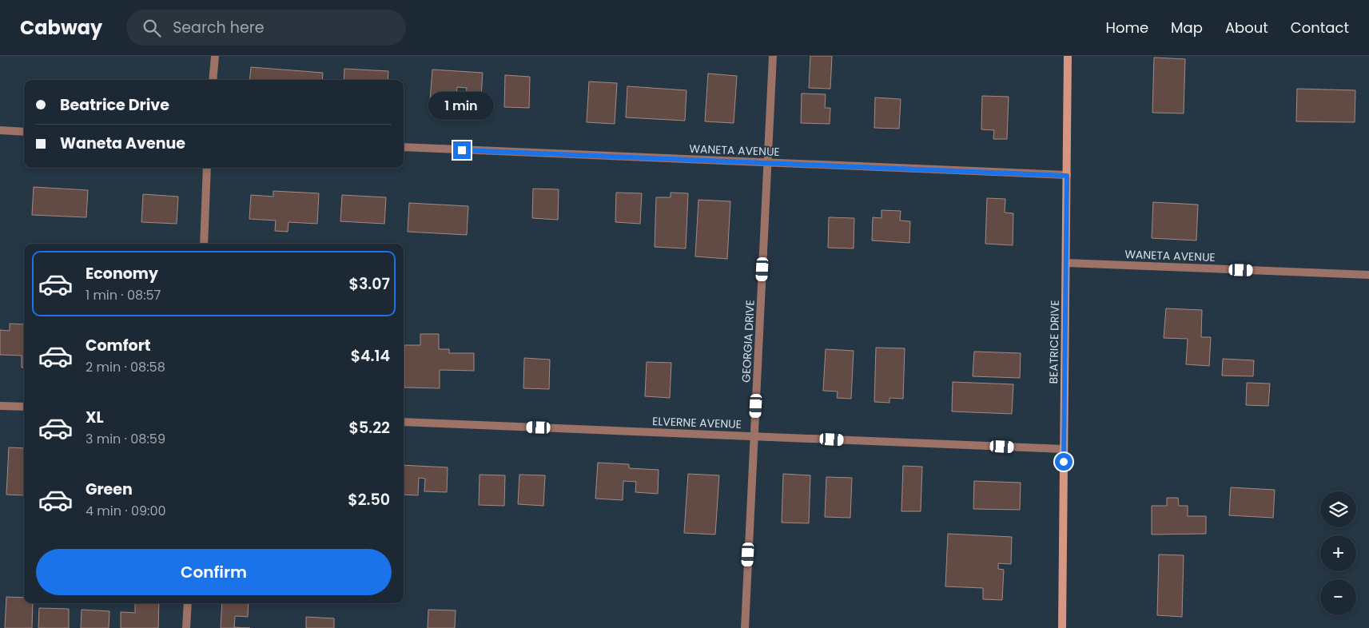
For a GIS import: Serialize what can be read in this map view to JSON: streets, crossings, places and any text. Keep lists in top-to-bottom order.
{
  "streets": {
    "street": [
      "WANETA AVENUE",
      "GEORGIA DRIVE",
      "BEATRICE DRIVE",
      "ELVERNE AVENUE"
    ]
  },
  "crossings": [
    ["WANETA AVENUE", "GEORGIA DRIVE"],
    ["WANETA AVENUE", "BEATRICE DRIVE"],
    ["GEORGIA DRIVE", "ELVERNE AVENUE"],
    ["BEATRICE DRIVE", "ELVERNE AVENUE"]
  ],
  "page": {
    "header": "Cabway",
    "search": "Search here",
    "nav": [
      "Home",
      "Map",
      "About",
      "Contact"
    ],
    "banner": ["Beatrice Drive", "Waneta Avenue"],
    "bubble": "1 min",
    "list": [
      {
        "name": "Economy",
        "note": "1 min · 08:57",
        "value": "$3.07"
      },
      {
        "name": "Comfort",
        "note": "2 min · 08:58",
        "value": "$4.14"
      },
      {
        "name": "XL",
        "note": "3 min · 08:59",
        "value": "$5.22"
      },
      {
        "name": "Green",
        "note": "4 min · 09:00",
        "value": "$2.50"
      }
    ],
    "map_buttons": ["+", "−"],
    "buttons": "Confirm"
  }
}
